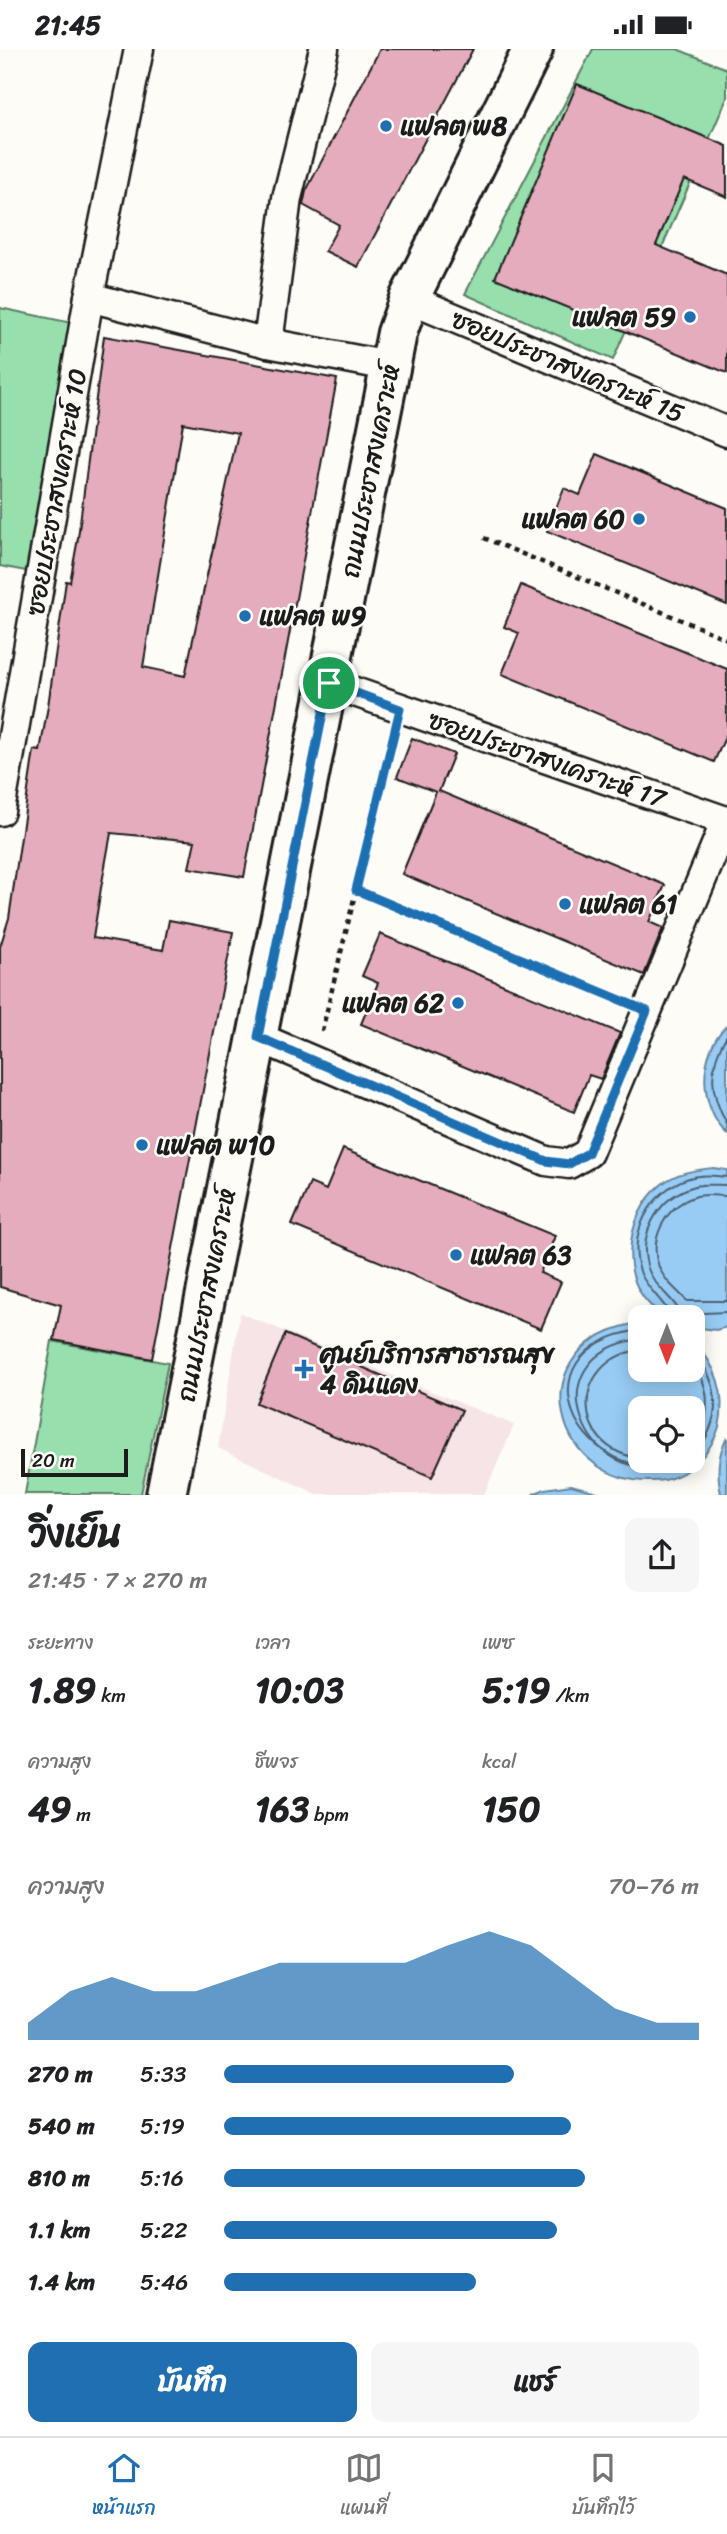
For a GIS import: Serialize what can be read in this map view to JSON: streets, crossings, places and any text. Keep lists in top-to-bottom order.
{
  "streets": {
    "street": [
      "ซอยประชาสงเคราะห์ 15",
      "ถนนประชาสงเคราะห์",
      "ซอยประชาสงเคราะห์ 10",
      "ซอยประชาสงเคราะห์ 17"
    ]
  },
  "crossings": [
    ["ซอยประชาสงเคราะห์ 15", "ถนนประชาสงเคราะห์"],
    ["ถนนประชาสงเคราะห์", "ซอยประชาสงเคราะห์ 17"]
  ],
  "places": {
    "other": [
      "แฟลต พ8",
      "แฟลต 59",
      "แฟลต 60",
      "แฟลต พ9",
      "แฟลต 61",
      "แฟลต 62",
      "แฟลต พ10",
      "แฟลต 63"
    ],
    "health": ["ศูนย์บริการสาธารณสุข 4 ดินแดง"]
  },
  "scale_bar": "20 m",
  "north": "bottom",
  "page": {
    "status": "21:45",
    "scale": "20 m",
    "heading": ["วิ่งเย็น", "21:45 · 7 × 270 m"],
    "stats": [
      ["ระยะทาง", "1.89 km"],
      ["เวลา", "10:03"],
      ["เพซ", "5:19 /km"],
      ["ความสูง", "49 m"],
      ["ชีพจร", "163 bpm"],
      ["kcal", "150"]
    ],
    "chart": ["ความสูง", "70–76 m"],
    "list": [
      {
        "name": "270 m",
        "note": "5:33"
      },
      {
        "name": "540 m",
        "note": "5:19"
      },
      {
        "name": "810 m",
        "note": "5:16"
      },
      {
        "name": "1.1 km",
        "note": "5:22"
      },
      {
        "name": "1.4 km",
        "note": "5:46"
      }
    ],
    "buttons": ["บันทึก", "แชร์"],
    "tabs": ["หน้าแรก", "แผนที่", "บันทึกไว้"]
  }
}
